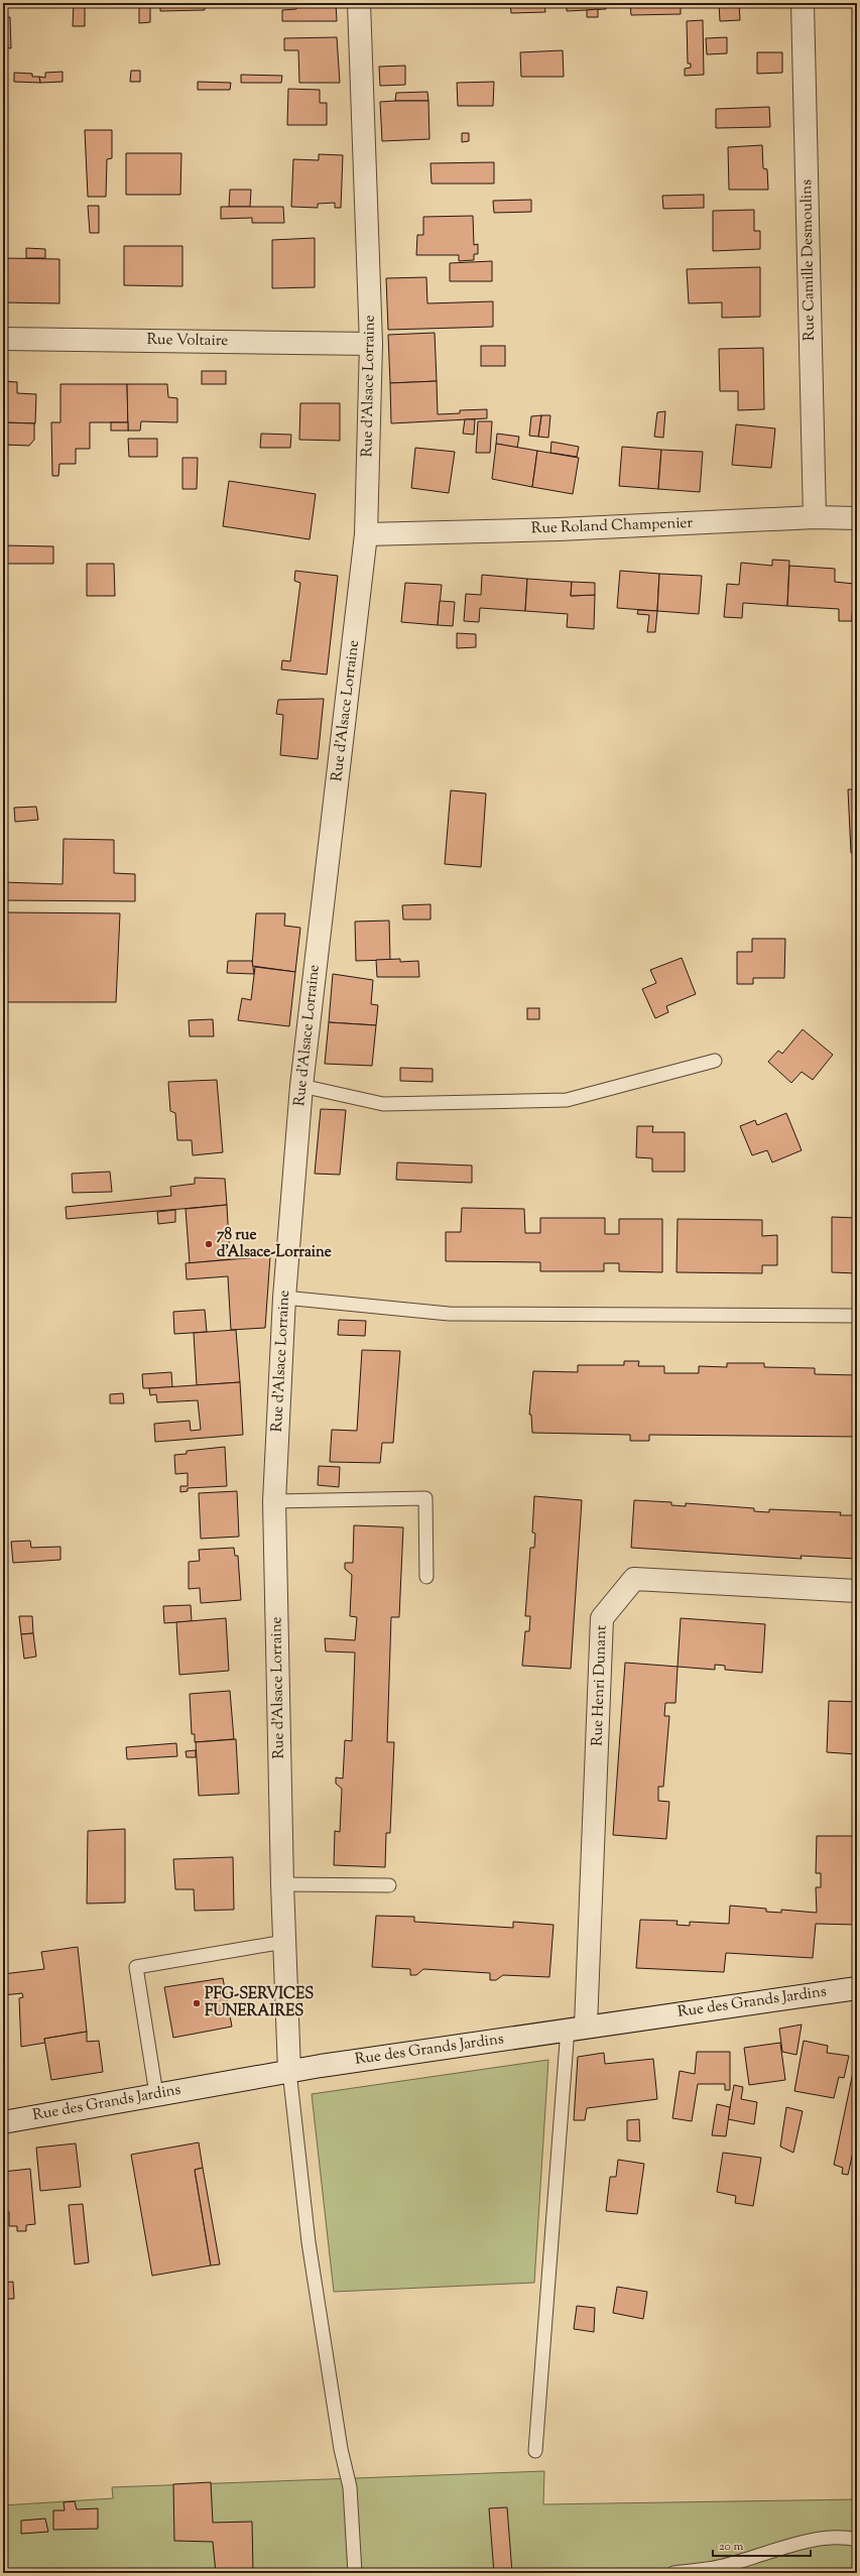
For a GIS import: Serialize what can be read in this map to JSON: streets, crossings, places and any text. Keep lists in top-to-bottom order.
{
  "streets": {
    "street": [
      "Rue Camille Desmoulins",
      "Rue Voltaire",
      "Rue d'Alsace Lorraine",
      "Rue Roland Champenier",
      "Rue Henri Dunant",
      "Rue des Grands Jardins"
    ]
  },
  "crossings": [
    ["Rue Camille Desmoulins", "Rue Roland Champenier"],
    ["Rue Voltaire", "Rue d'Alsace Lorraine"],
    ["Rue d'Alsace Lorraine", "Rue Roland Champenier"],
    ["Rue d'Alsace Lorraine", "Rue des Grands Jardins"],
    ["Rue Henri Dunant", "Rue des Grands Jardins"]
  ],
  "places": ["78 rue d'Alsace-Lorraine", "PFG-SERVICES FUNERAIRES"],
  "scale_bar": "20 m"
}
